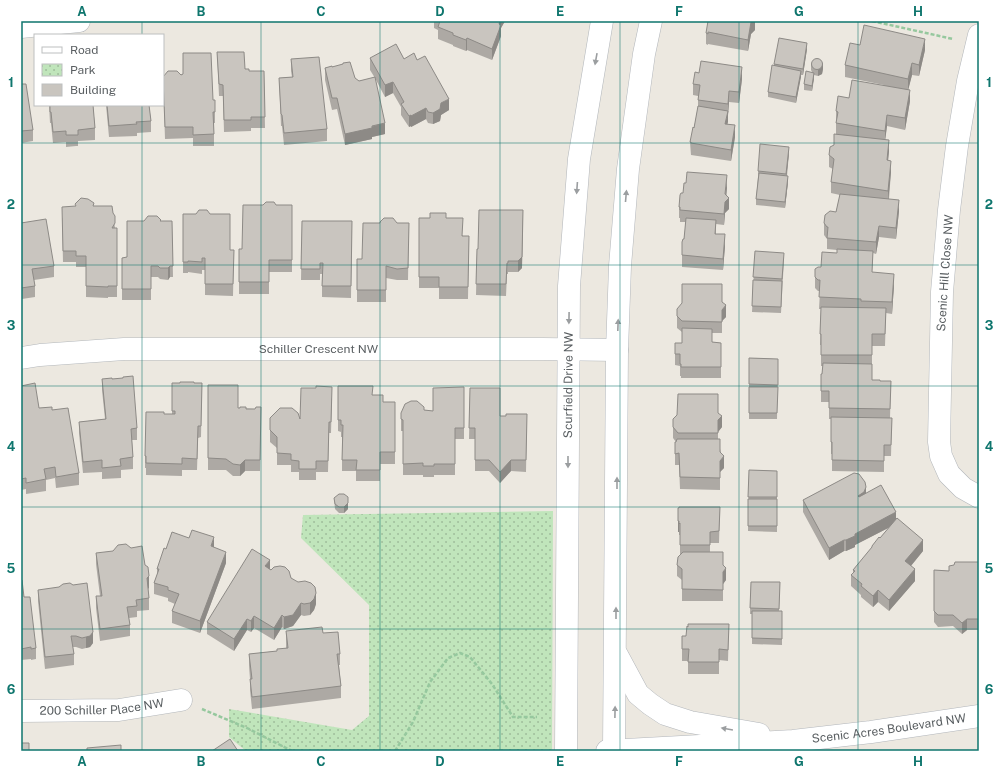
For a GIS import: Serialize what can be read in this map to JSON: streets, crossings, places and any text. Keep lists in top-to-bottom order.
{
  "streets": {
    "street": [
      "Scenic Hill Close NW",
      "Schiller Crescent NW",
      "Scurfield Drive NW",
      "200 Schiller Place NW",
      "Scenic Acres Boulevard NW"
    ]
  },
  "crossings": [
    ["Schiller Crescent NW", "Scurfield Drive NW"]
  ],
  "legend": ["Road", "Park", "Building"],
  "grid": {
    "columns": [
      "A",
      "B",
      "C",
      "D",
      "E",
      "F",
      "G",
      "H"
    ],
    "rows": [
      "1",
      "2",
      "3",
      "4",
      "5",
      "6"
    ]
  }
}
